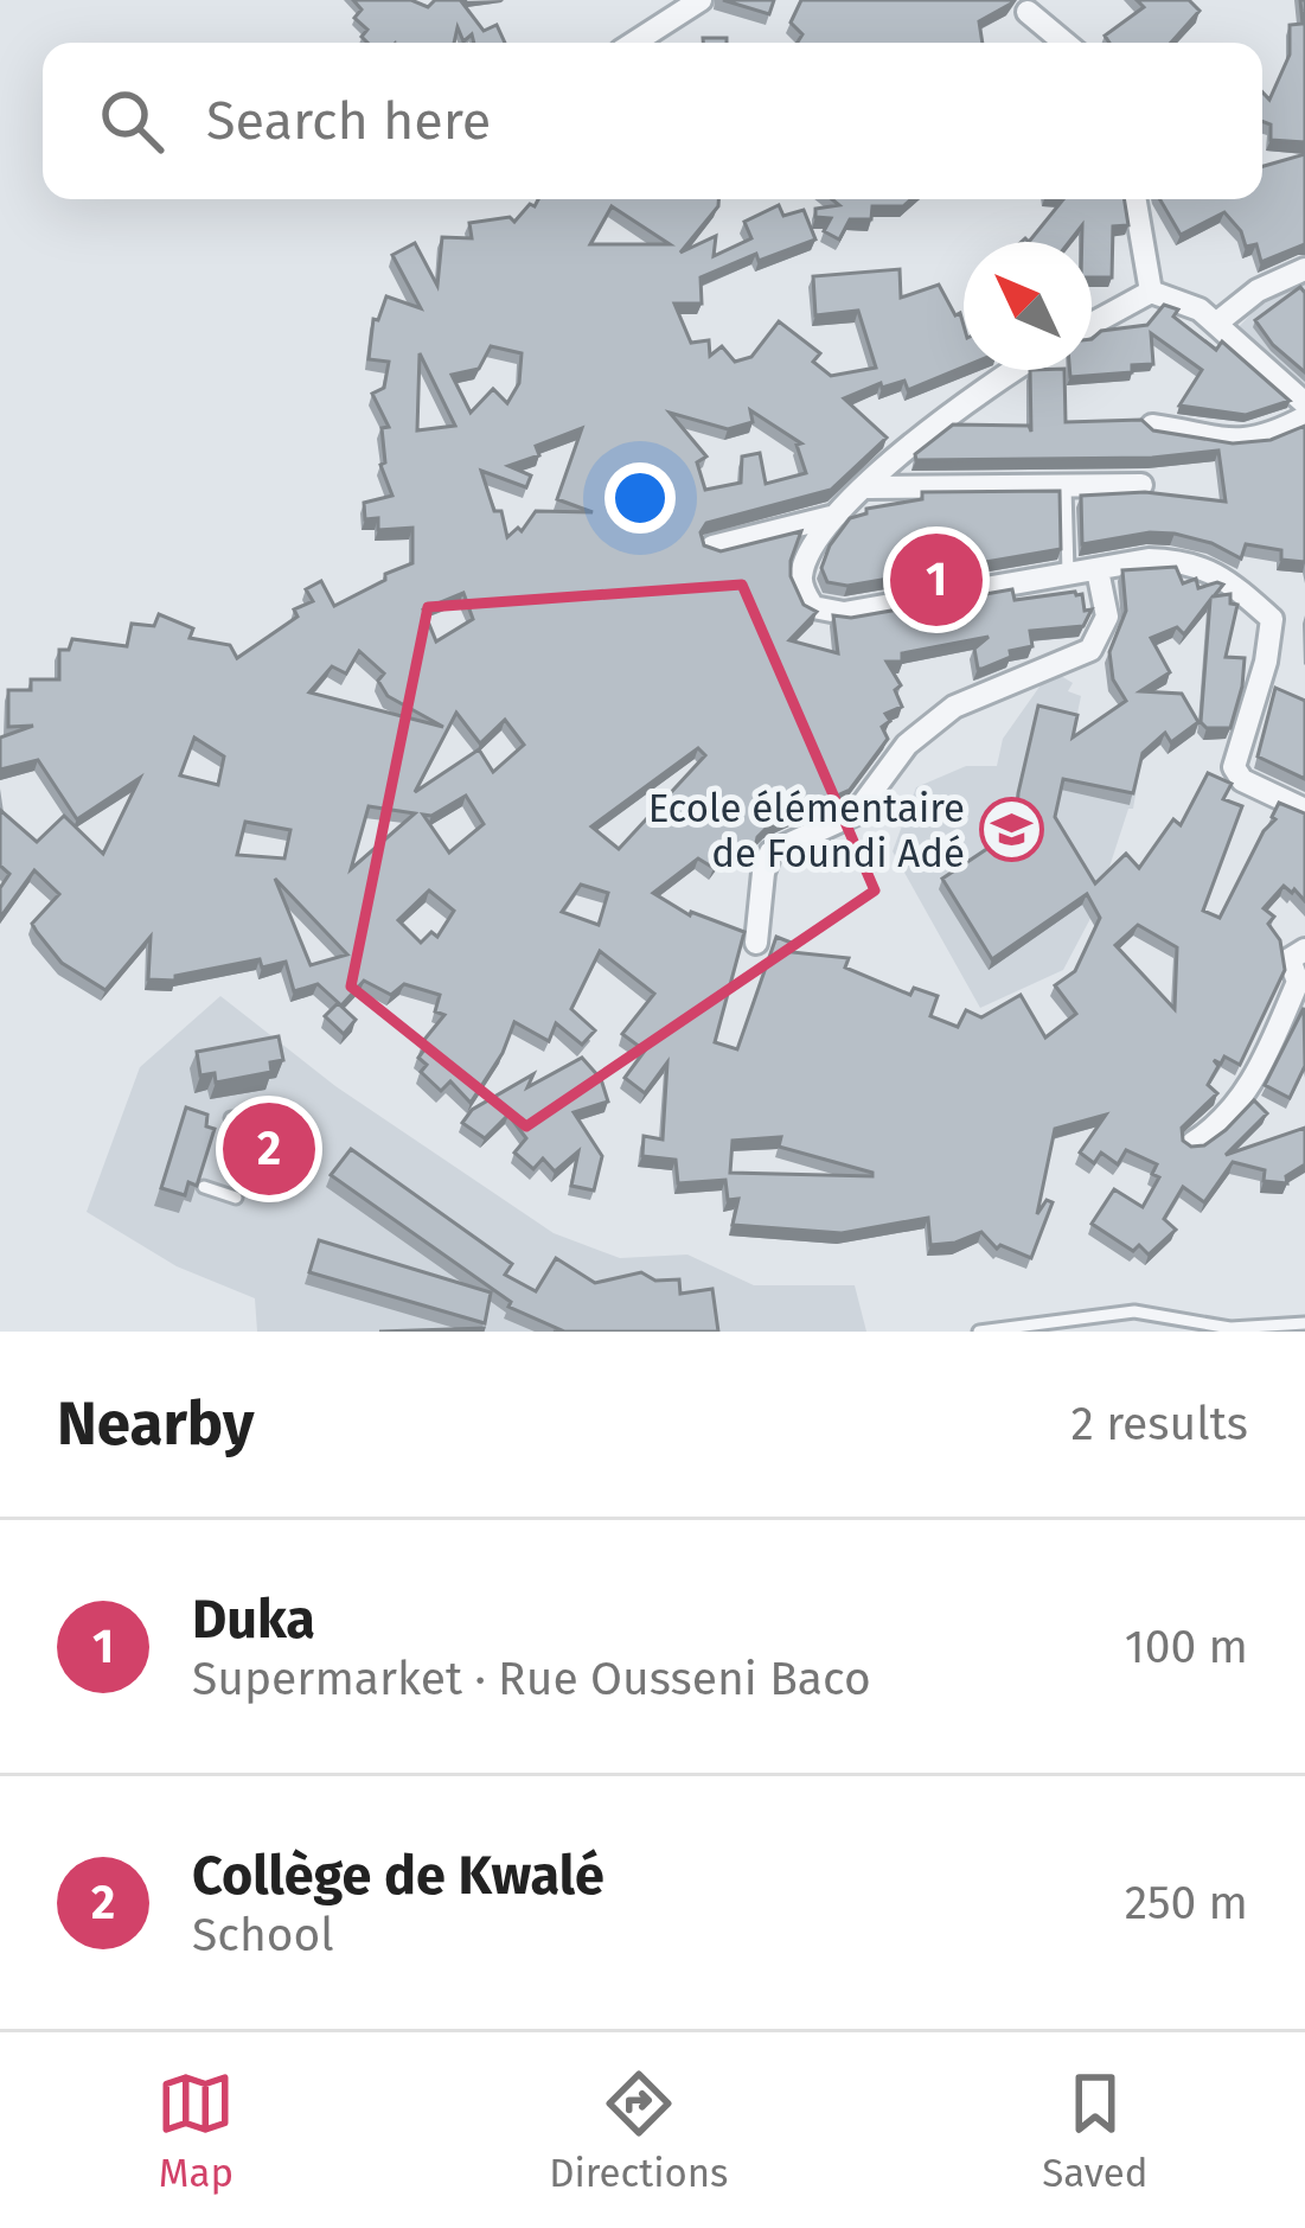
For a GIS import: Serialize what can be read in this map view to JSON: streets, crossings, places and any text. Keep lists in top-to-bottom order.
{
  "places": {
    "school or university": ["Ecole élémentaire de Foundi Adé"]
  },
  "north": "top left",
  "page": {
    "search": "Search here",
    "pins": ["1", "2"],
    "heading": ["Nearby", "2 results"],
    "list": [
      {
        "mark": "1",
        "name": "Duka",
        "note": "Supermarket · Rue Ousseni Baco",
        "value": "100 m"
      },
      {
        "mark": "2",
        "name": "Collège de Kwalé",
        "note": "School",
        "value": "250 m"
      }
    ],
    "nav": ["Map", "Directions", "Saved"]
  }
}
